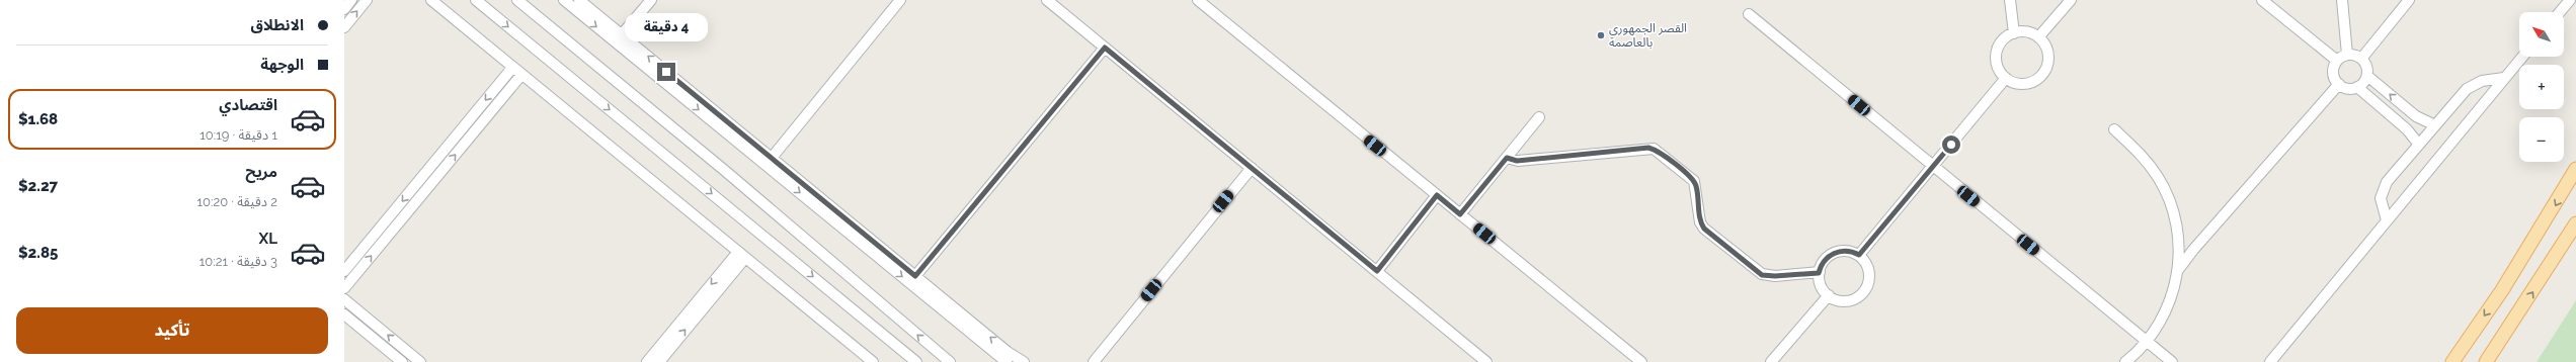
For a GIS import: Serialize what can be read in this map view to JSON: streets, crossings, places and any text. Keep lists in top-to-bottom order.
{
  "places": ["القصر الجمهوري بالعاصمة"],
  "north": "top left",
  "page": {
    "banner": ["الانطلاق", "الوجهة"],
    "map_buttons": ["+", "−"],
    "bubble": "4 دقيقة",
    "list": [
      {
        "name": "اقتصادي",
        "note": "1 دقيقة · 10:19",
        "value": "$1.68"
      },
      {
        "name": "مريح",
        "note": "2 دقيقة · 10:20",
        "value": "$2.27"
      },
      {
        "name": "XL",
        "note": "3 دقيقة · 10:21",
        "value": "$2.85"
      }
    ],
    "buttons": "تأكيد"
  }
}
